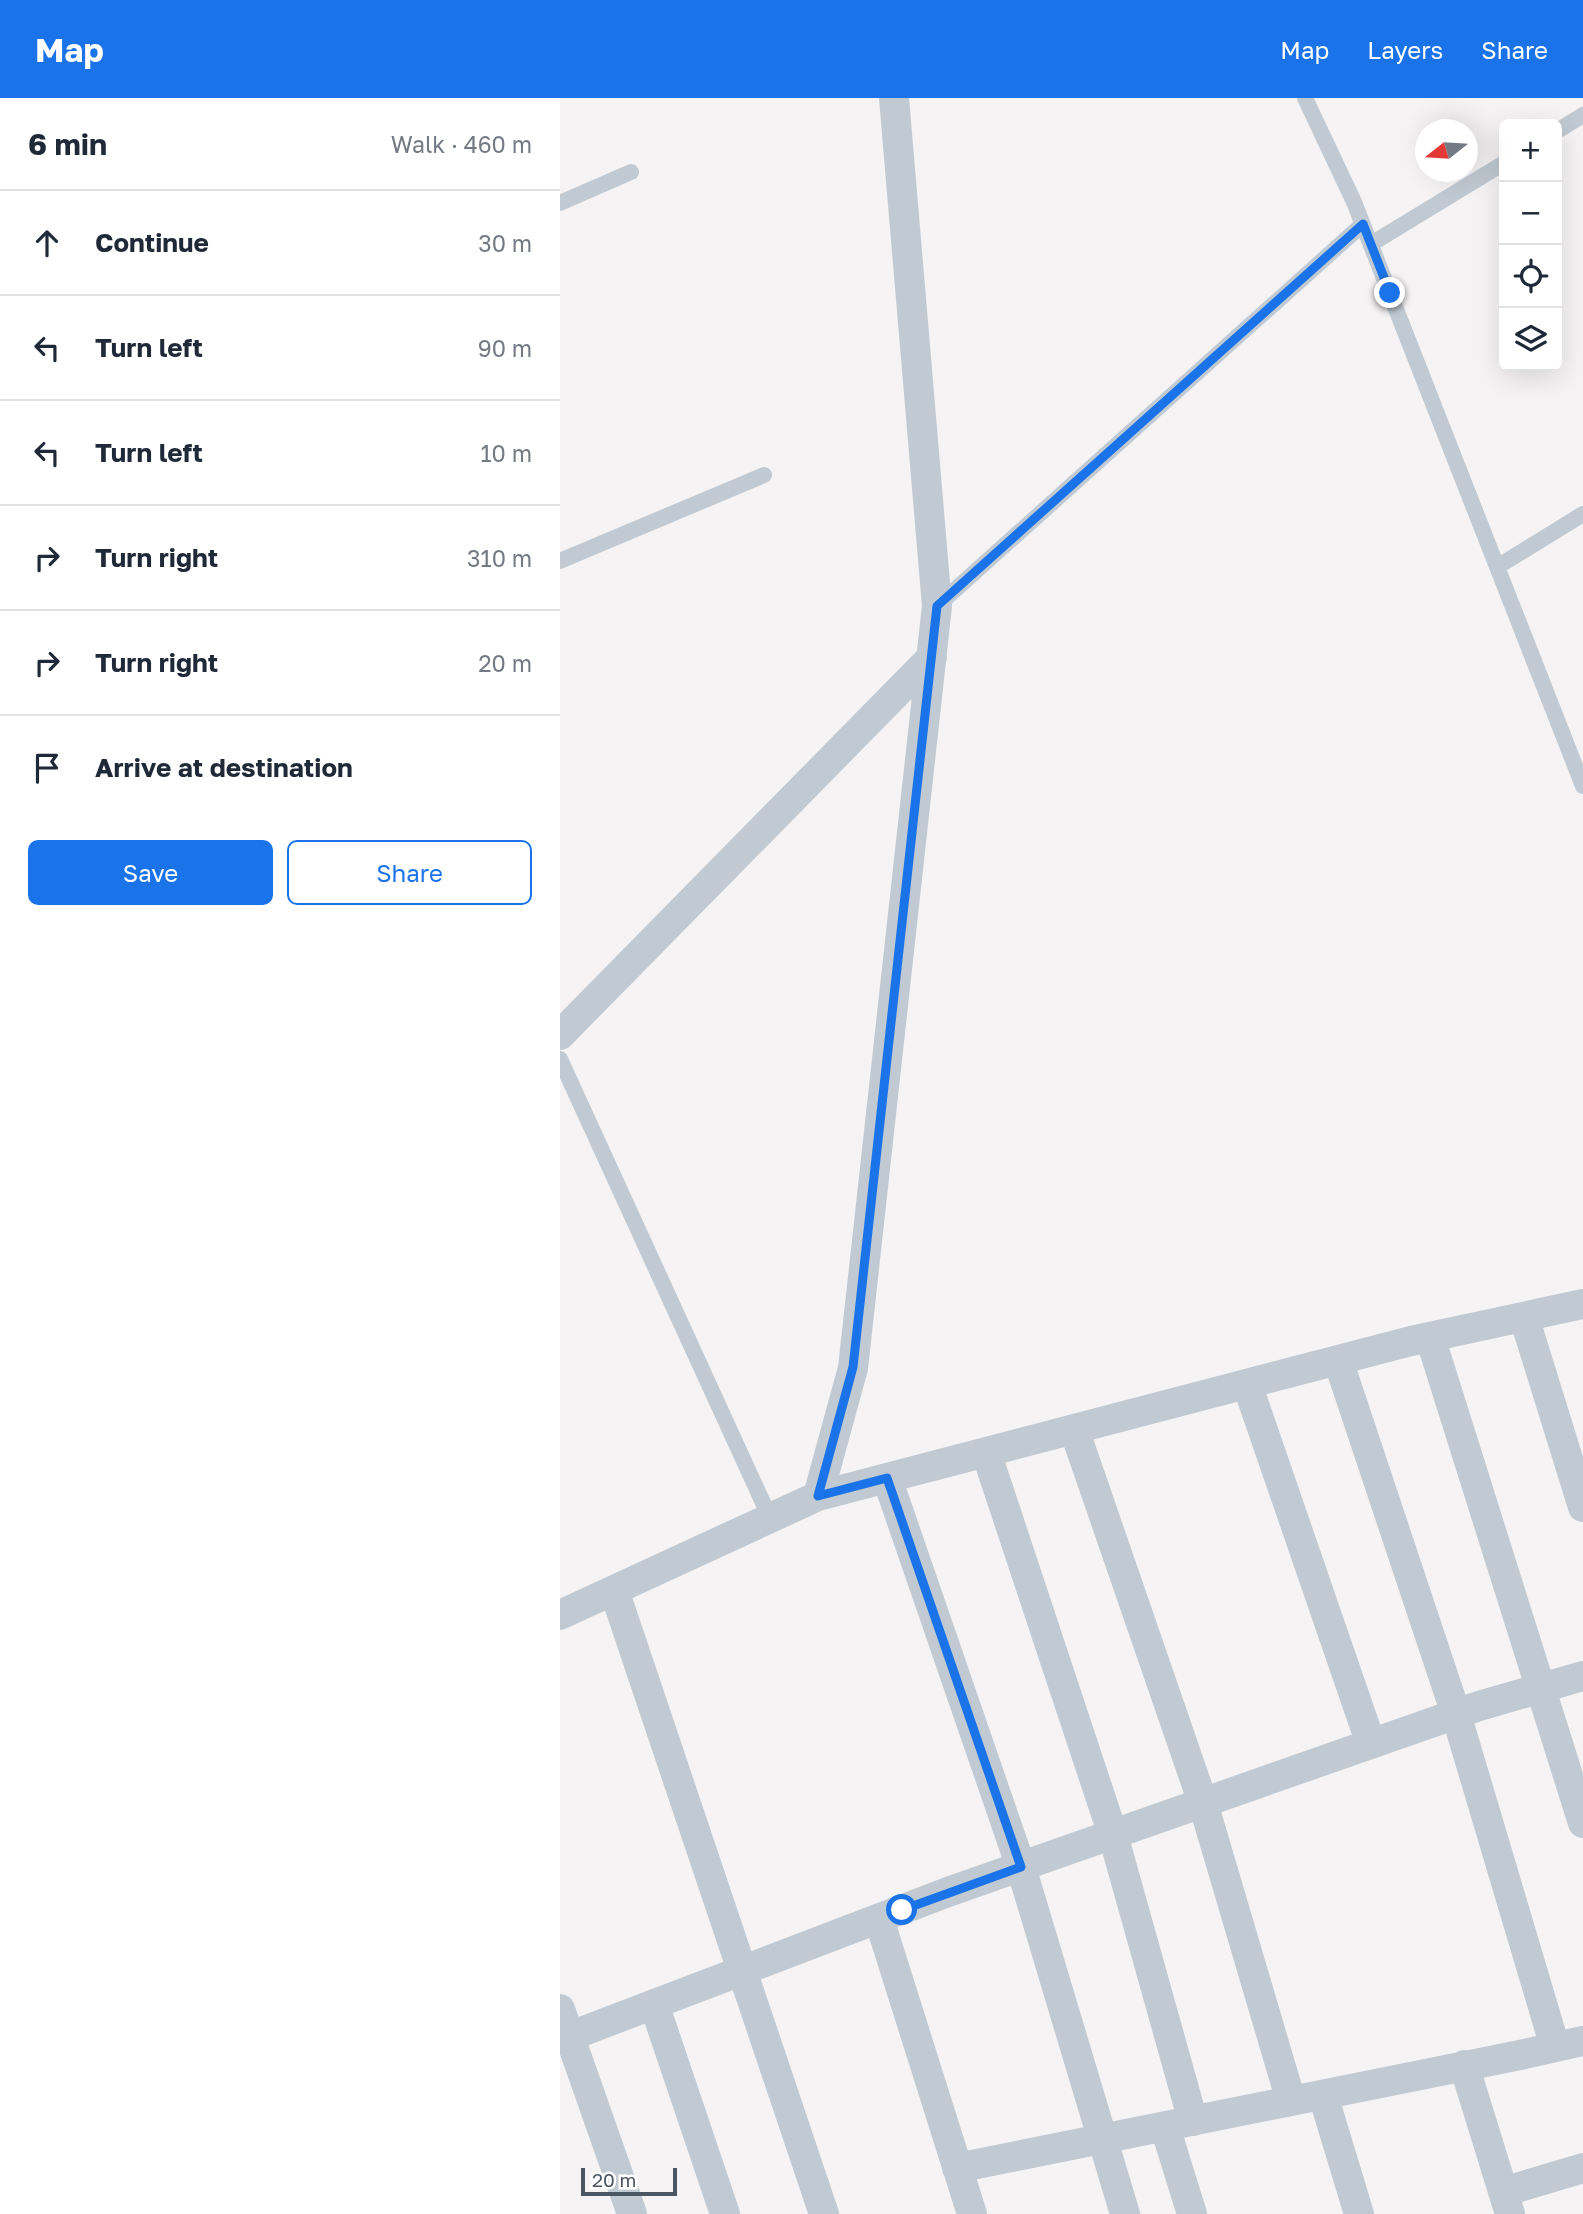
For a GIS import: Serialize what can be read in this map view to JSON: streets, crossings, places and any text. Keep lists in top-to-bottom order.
{
  "scale_bar": "20 m",
  "north": "left",
  "page": {
    "header": "Map",
    "nav": ["Map", "Layers", "Share"],
    "heading": ["6 min", "Walk · 460 m"],
    "map_buttons": ["+", "−"],
    "list": [
      ["Continue", "30 m"],
      ["Turn left", "90 m"],
      ["Turn left", "10 m"],
      ["Turn right", "310 m"],
      ["Turn right", "20 m"],
      "Arrive at destination"
    ],
    "buttons": ["Save", "Share"],
    "scale": "20 m"
  }
}
